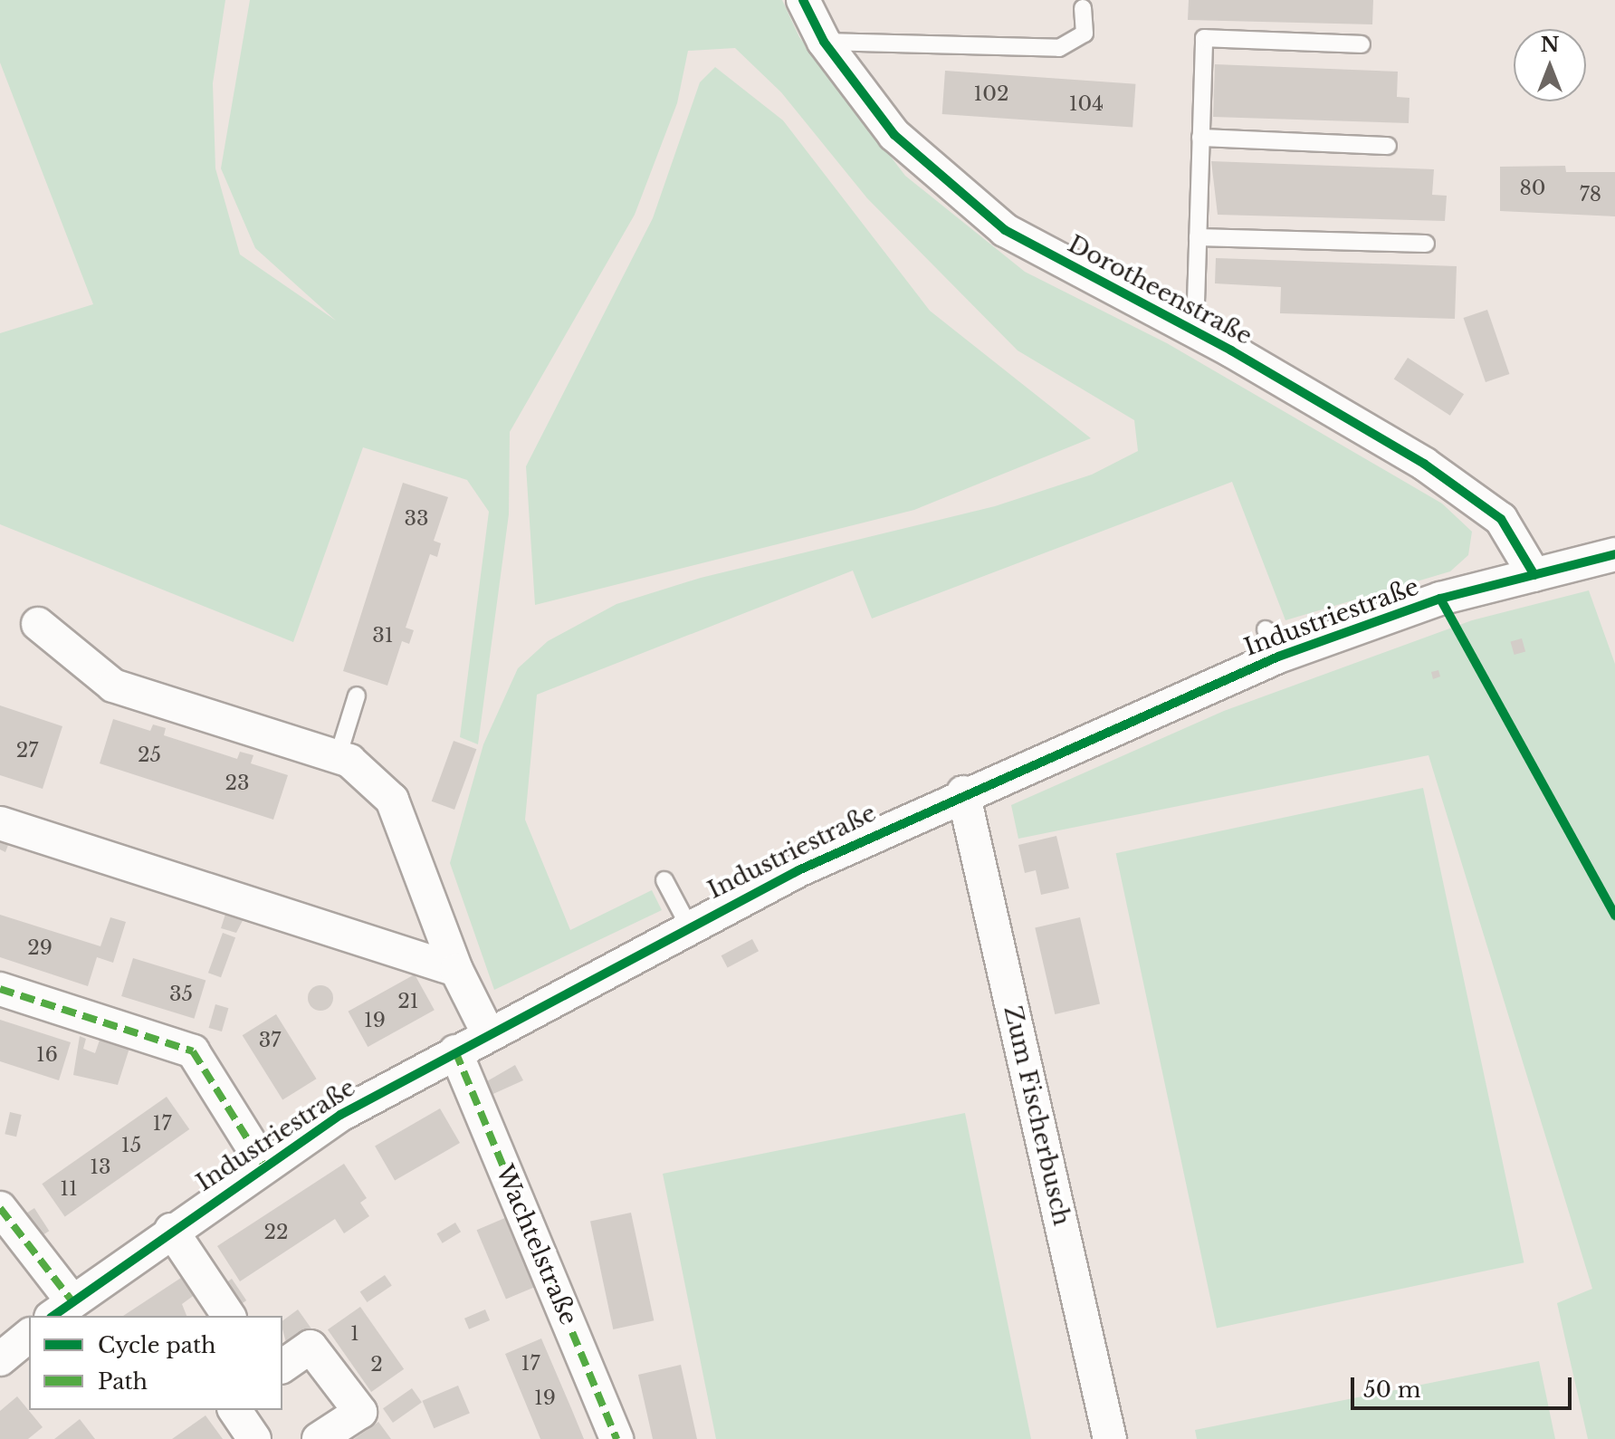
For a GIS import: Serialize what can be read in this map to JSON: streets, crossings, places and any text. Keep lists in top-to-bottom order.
{
  "streets": {
    "street": [
      "Dorotheenstraße",
      "Industriestraße",
      "Zum Fischerbusch",
      "Wachtelstraße"
    ]
  },
  "crossings": [
    ["Dorotheenstraße", "Industriestraße"],
    ["Industriestraße", "Zum Fischerbusch"],
    ["Industriestraße", "Wachtelstraße"]
  ],
  "house_numbers": [
    "102",
    "104",
    "80",
    "78",
    "33",
    "31",
    "27",
    "25",
    "23",
    "29",
    "35",
    "21",
    "19",
    "37",
    "16",
    "17",
    "15",
    "13",
    "11",
    "22",
    "1",
    "17",
    "2",
    "19"
  ],
  "legend": ["Cycle path", "Path"],
  "scale_bar": "50 m",
  "north": "top"
}
